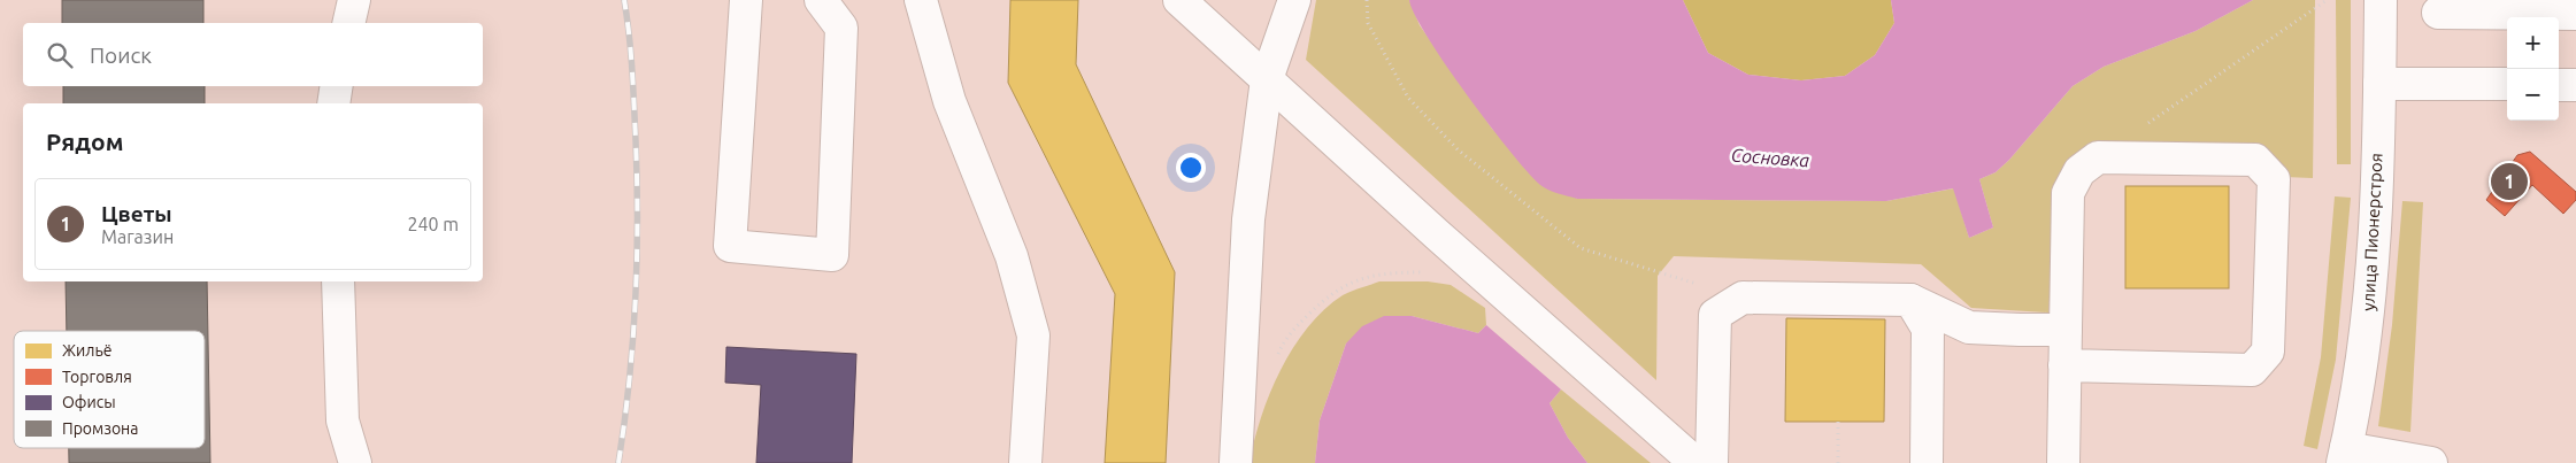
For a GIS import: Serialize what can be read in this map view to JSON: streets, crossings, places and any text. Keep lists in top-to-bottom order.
{
  "streets": {
    "street": ["улица Пионерстроя"]
  },
  "water": ["Сосновка"],
  "legend": [
    "Жильё",
    "Торговля",
    "Офисы",
    "Промзона"
  ],
  "page": {
    "map_buttons": ["+", "−"],
    "search": "Поиск",
    "heading": "Рядом",
    "pins": "1",
    "list": [
      {
        "mark": "1",
        "name": "Цветы",
        "note": "Магазин",
        "value": "240 m"
      }
    ]
  }
}
